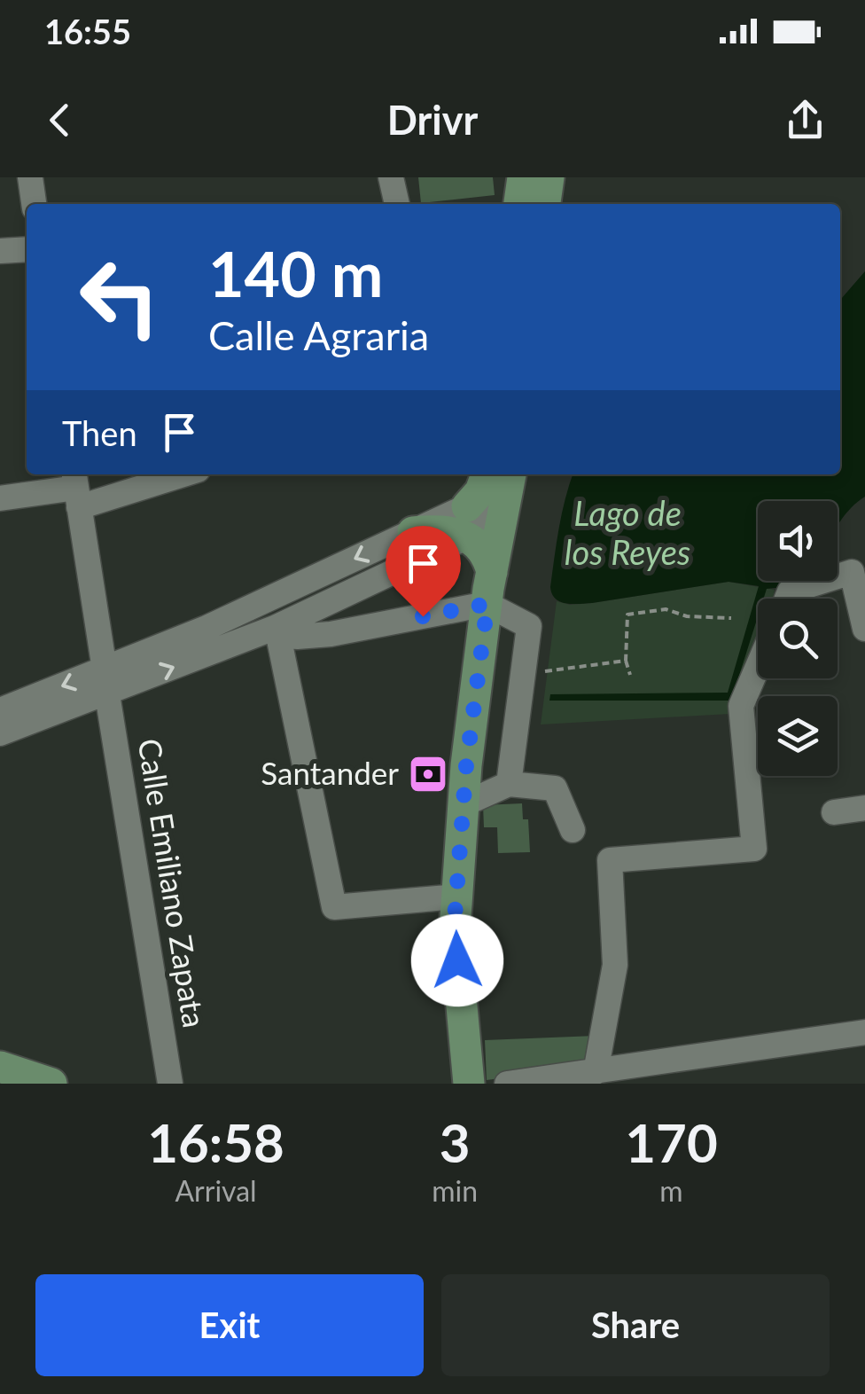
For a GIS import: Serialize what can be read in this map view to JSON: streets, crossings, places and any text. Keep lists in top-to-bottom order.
{
  "streets": {
    "street": ["Calle Emiliano Zapata"]
  },
  "water": ["Lago de los Reyes"],
  "places": {
    "bank": ["Santander"]
  },
  "page": {
    "status": "16:55",
    "header": "Drivr",
    "turn": ["140 m", "Calle Agraria"],
    "then": "Then",
    "eta": [
      "16:58",
      "Arrival",
      "3",
      "min",
      "170",
      "m"
    ],
    "buttons": ["Exit", "Share"]
  }
}
